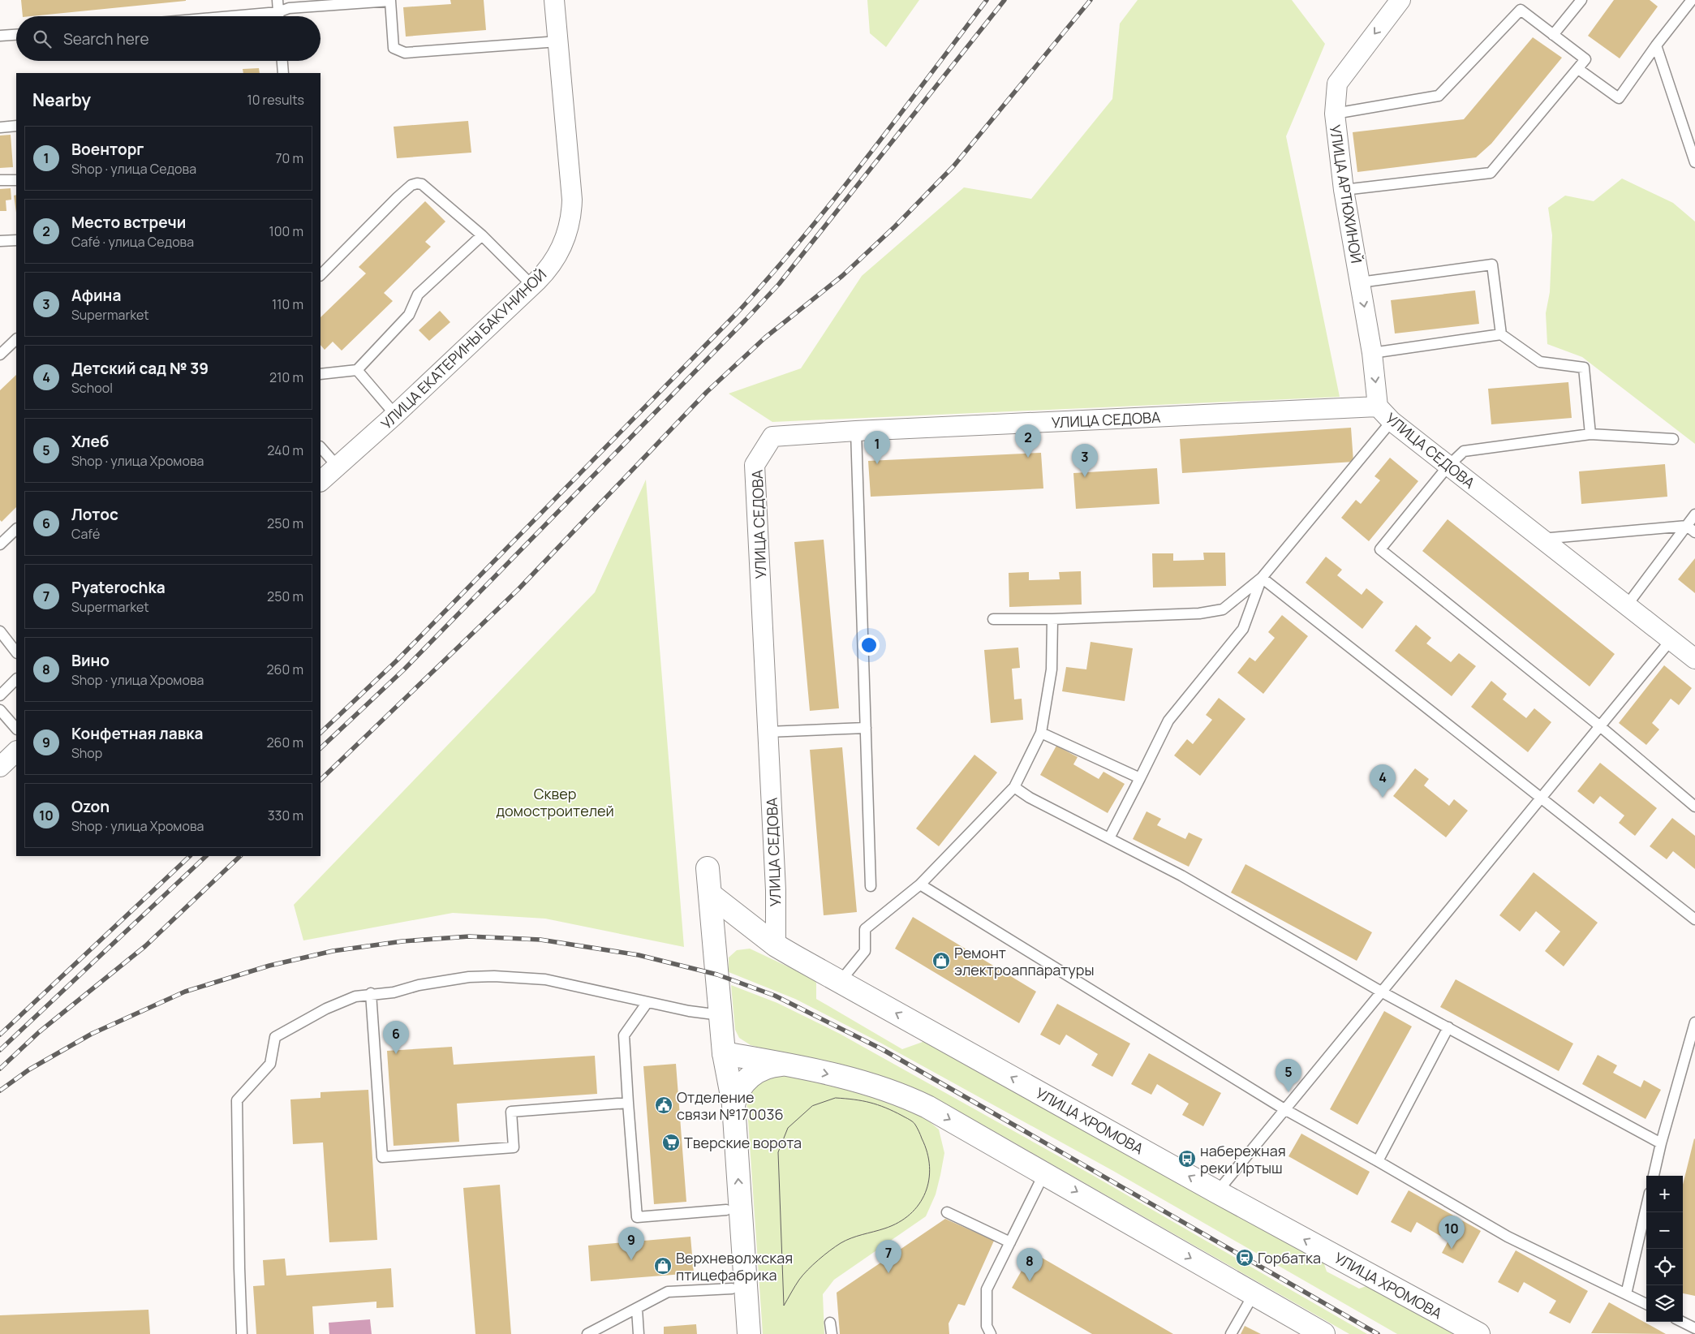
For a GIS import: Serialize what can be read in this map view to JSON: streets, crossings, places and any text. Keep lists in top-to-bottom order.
{
  "streets": {
    "street": [
      "УЛИЦА АРТЮХИНОЙ",
      "УЛИЦА ЕКАТЕРИНЫ БАКУНИНОЙ",
      "УЛИЦА СЕДОВА",
      "УЛИЦА ХРОМОВА"
    ]
  },
  "crossings": [
    ["УЛИЦА АРТЮХИНОЙ", "УЛИЦА СЕДОВА"],
    ["УЛИЦА СЕДОВА", "УЛИЦА ХРОМОВА"]
  ],
  "one_way": ["УЛИЦА АРТЮХИНОЙ"],
  "parks": ["Сквер домостроителей"],
  "places": {
    "shop": ["Ремонт электроаппаратуры", "Верхневолжская птицефабрика"],
    "public building": ["Отделение связи №170036"],
    "supermarket": ["Тверские ворота"],
    "bus stop": ["набережная реки Иртыш"],
    "station": ["Горбатка"]
  },
  "page": {
    "search": "Search here",
    "heading": ["Nearby", "10 results"],
    "list": [
      {
        "mark": "1",
        "name": "Военторг",
        "note": "Shop · улица Седова",
        "value": "70 m"
      },
      {
        "mark": "2",
        "name": "Место встречи",
        "note": "Café · улица Седова",
        "value": "100 m"
      },
      {
        "mark": "3",
        "name": "Афина",
        "note": "Supermarket",
        "value": "110 m"
      },
      {
        "mark": "4",
        "name": "Детский сад № 39",
        "note": "School",
        "value": "210 m"
      },
      {
        "mark": "5",
        "name": "Хлеб",
        "note": "Shop · улица Хромова",
        "value": "240 m"
      },
      {
        "mark": "6",
        "name": "Лотос",
        "note": "Café",
        "value": "250 m"
      },
      {
        "mark": "7",
        "name": "Pyaterochka",
        "note": "Supermarket",
        "value": "250 m"
      },
      {
        "mark": "8",
        "name": "Вино",
        "note": "Shop · улица Хромова",
        "value": "260 m"
      },
      {
        "mark": "9",
        "name": "Конфетная лавка",
        "note": "Shop",
        "value": "260 m"
      },
      {
        "mark": "10",
        "name": "Ozon",
        "note": "Shop · улица Хромова",
        "value": "330 m"
      }
    ],
    "pins": [
      "2",
      "1",
      "3",
      "4",
      "6",
      "5",
      "10",
      "9",
      "7",
      "8"
    ],
    "map_buttons": ["+", "−"]
  }
}
